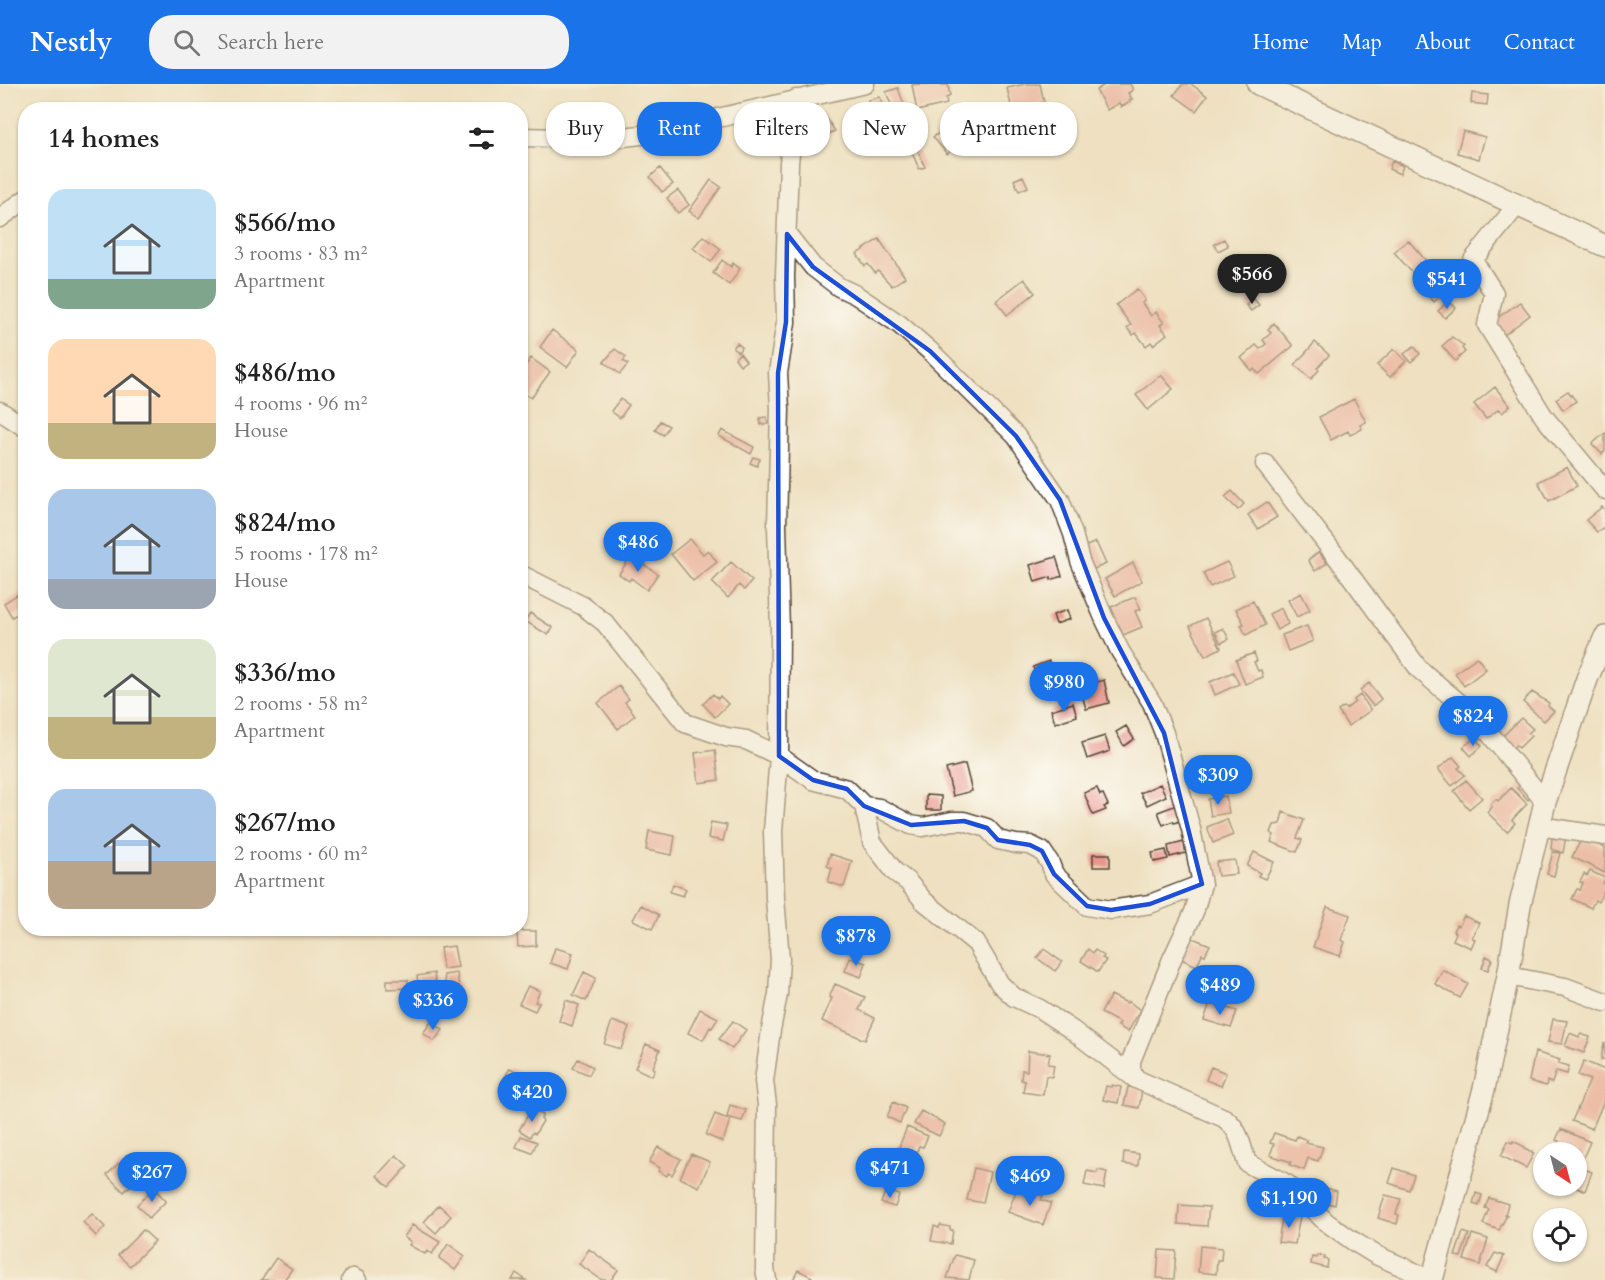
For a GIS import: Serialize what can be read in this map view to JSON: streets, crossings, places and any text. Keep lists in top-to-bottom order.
{
  "north": "bottom right",
  "page": {
    "header": "Nestly",
    "search": "Search here",
    "nav": [
      "Home",
      "Map",
      "About",
      "Contact"
    ],
    "chip": [
      "Buy",
      "Rent",
      "Filters",
      "New",
      "Apartment"
    ],
    "heading": "14 homes",
    "list": [
      {
        "name": "$566/mo",
        "note": "3 rooms · 83 m² · Apartment"
      },
      {
        "name": "$486/mo",
        "note": "4 rooms · 96 m² · House"
      },
      {
        "name": "$824/mo",
        "note": "5 rooms · 178 m² · House"
      },
      {
        "name": "$336/mo",
        "note": "2 rooms · 58 m² · Apartment"
      },
      {
        "name": "$267/mo",
        "note": "2 rooms · 60 m² · Apartment"
      }
    ],
    "price": [
      "$566",
      "$541",
      "$486",
      "$980",
      "$824",
      "$309",
      "$878",
      "$489",
      "$336",
      "$420",
      "$471",
      "$267",
      "$469",
      "$1,190"
    ]
  }
}
